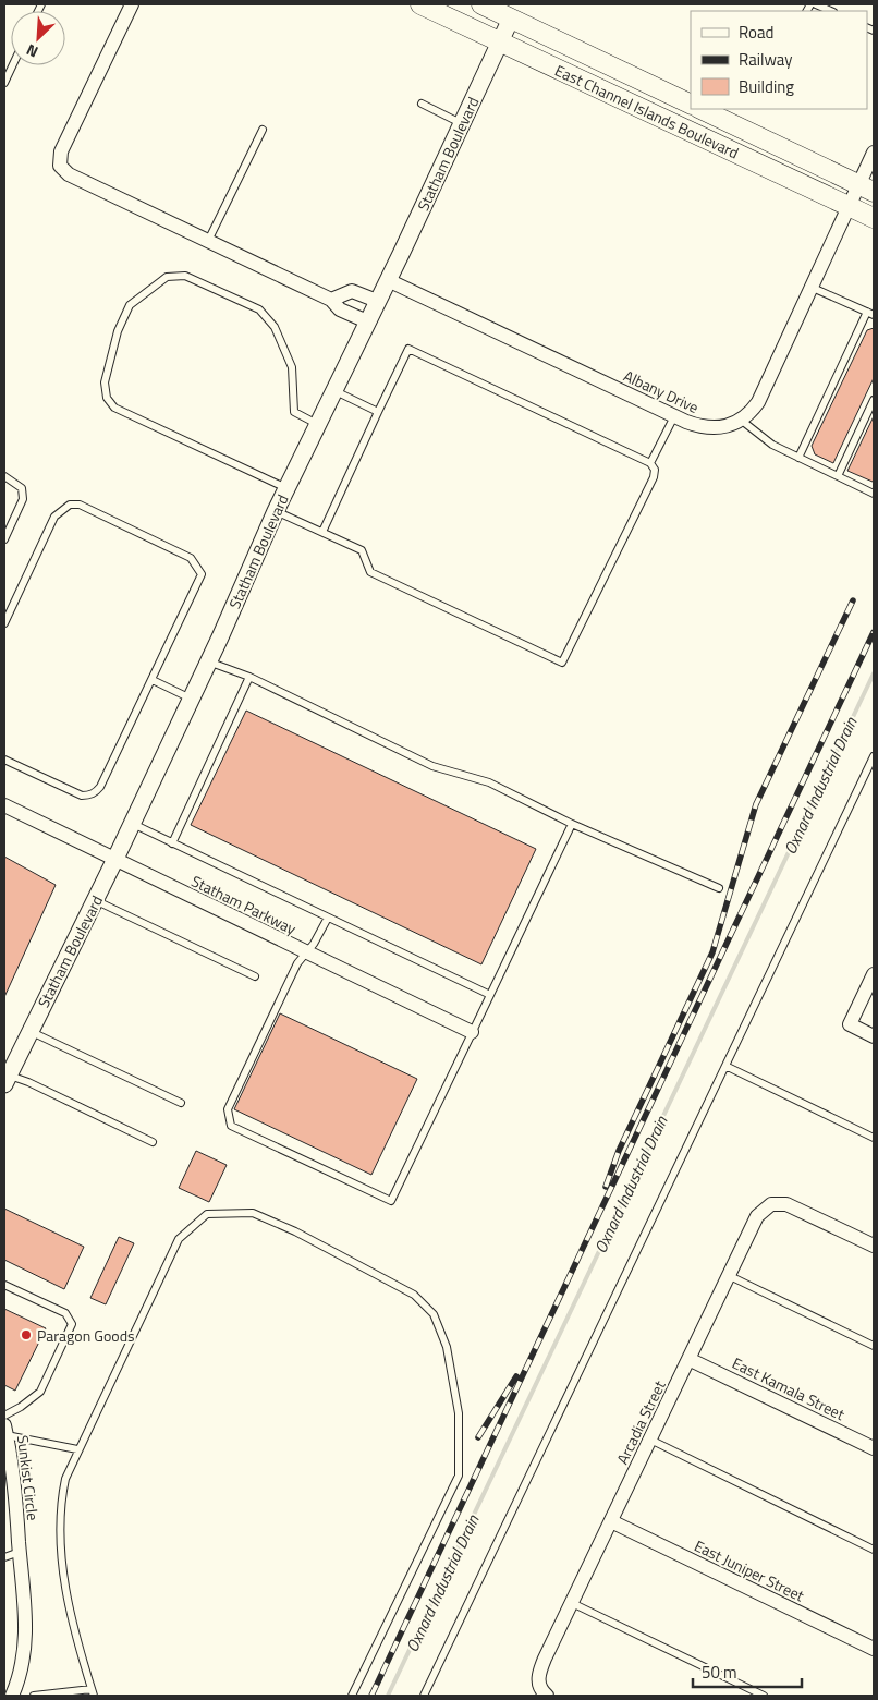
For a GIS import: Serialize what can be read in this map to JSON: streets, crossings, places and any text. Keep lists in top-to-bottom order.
{
  "streets": {
    "main road": ["East Channel Islands Boulevard"],
    "street": [
      "Statham Boulevard",
      "Albany Drive",
      "Statham Parkway",
      "East Kamala Street",
      "Arcadia Street",
      "Sunkist Circle",
      "East Juniper Street"
    ]
  },
  "crossings": [
    ["East Channel Islands Boulevard", "Statham Boulevard"],
    ["Statham Boulevard", "Albany Drive"],
    ["Statham Boulevard", "Statham Parkway"],
    ["East Kamala Street", "Arcadia Street"],
    ["Arcadia Street", "East Juniper Street"]
  ],
  "water": ["Oxnard Industrial Drain"],
  "places": ["Paragon Goods"],
  "legend": ["Road", "Railway", "Building"],
  "scale_bar": "50 m",
  "north": "bottom left"
}
